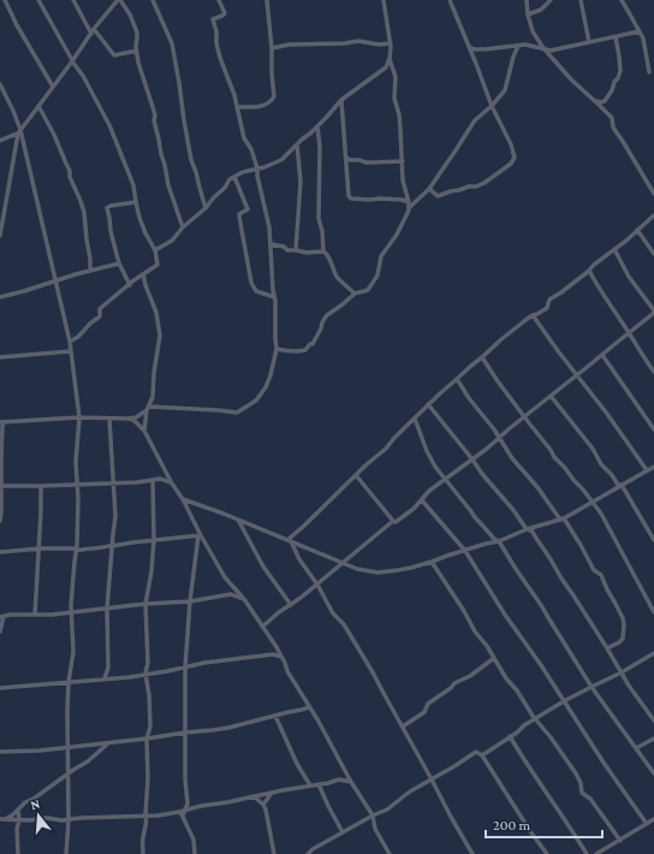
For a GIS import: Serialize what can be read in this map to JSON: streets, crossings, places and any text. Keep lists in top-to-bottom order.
{
  "scale_bar": "200 m",
  "north": "top"
}
